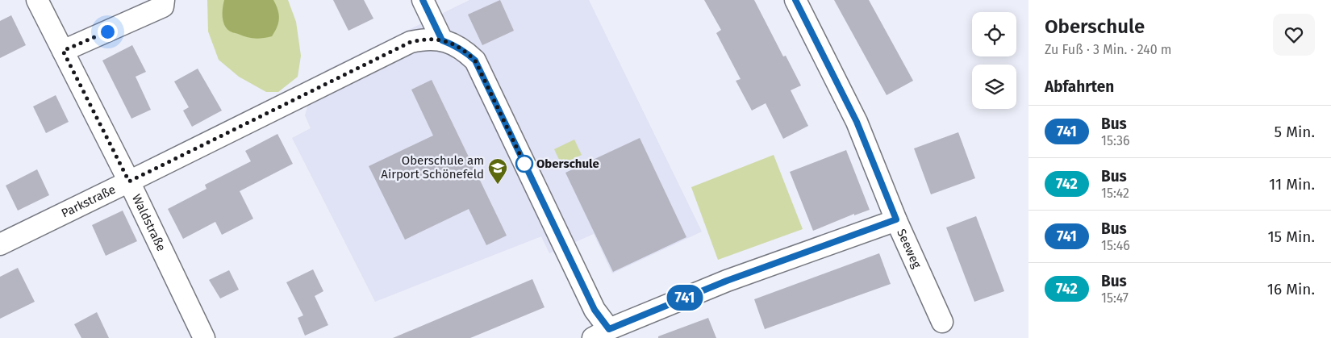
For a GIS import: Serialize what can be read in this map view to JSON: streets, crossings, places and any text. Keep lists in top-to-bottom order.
{
  "streets": {
    "street": ["Parkstraße", "Waldstraße", "Seeweg"]
  },
  "crossings": [
    ["Parkstraße", "Waldstraße"]
  ],
  "places": {
    "other": ["Oberschule"],
    "school or university": ["Oberschule am Airport Schönefeld"]
  },
  "lines": ["bus line 741"],
  "page": {
    "on_map": "741",
    "heading": [
      ["Oberschule", "Zu Fuß · 3 Min. · 240 m"],
      "Abfahrten"
    ],
    "list": [
      {
        "mark": "741",
        "name": "Bus",
        "note": "15:36",
        "value": "5 Min."
      },
      {
        "mark": "742",
        "name": "Bus",
        "note": "15:42",
        "value": "11 Min."
      },
      {
        "mark": "741",
        "name": "Bus",
        "note": "15:46",
        "value": "15 Min."
      },
      {
        "mark": "742",
        "name": "Bus",
        "note": "15:47",
        "value": "16 Min."
      }
    ]
  }
}
